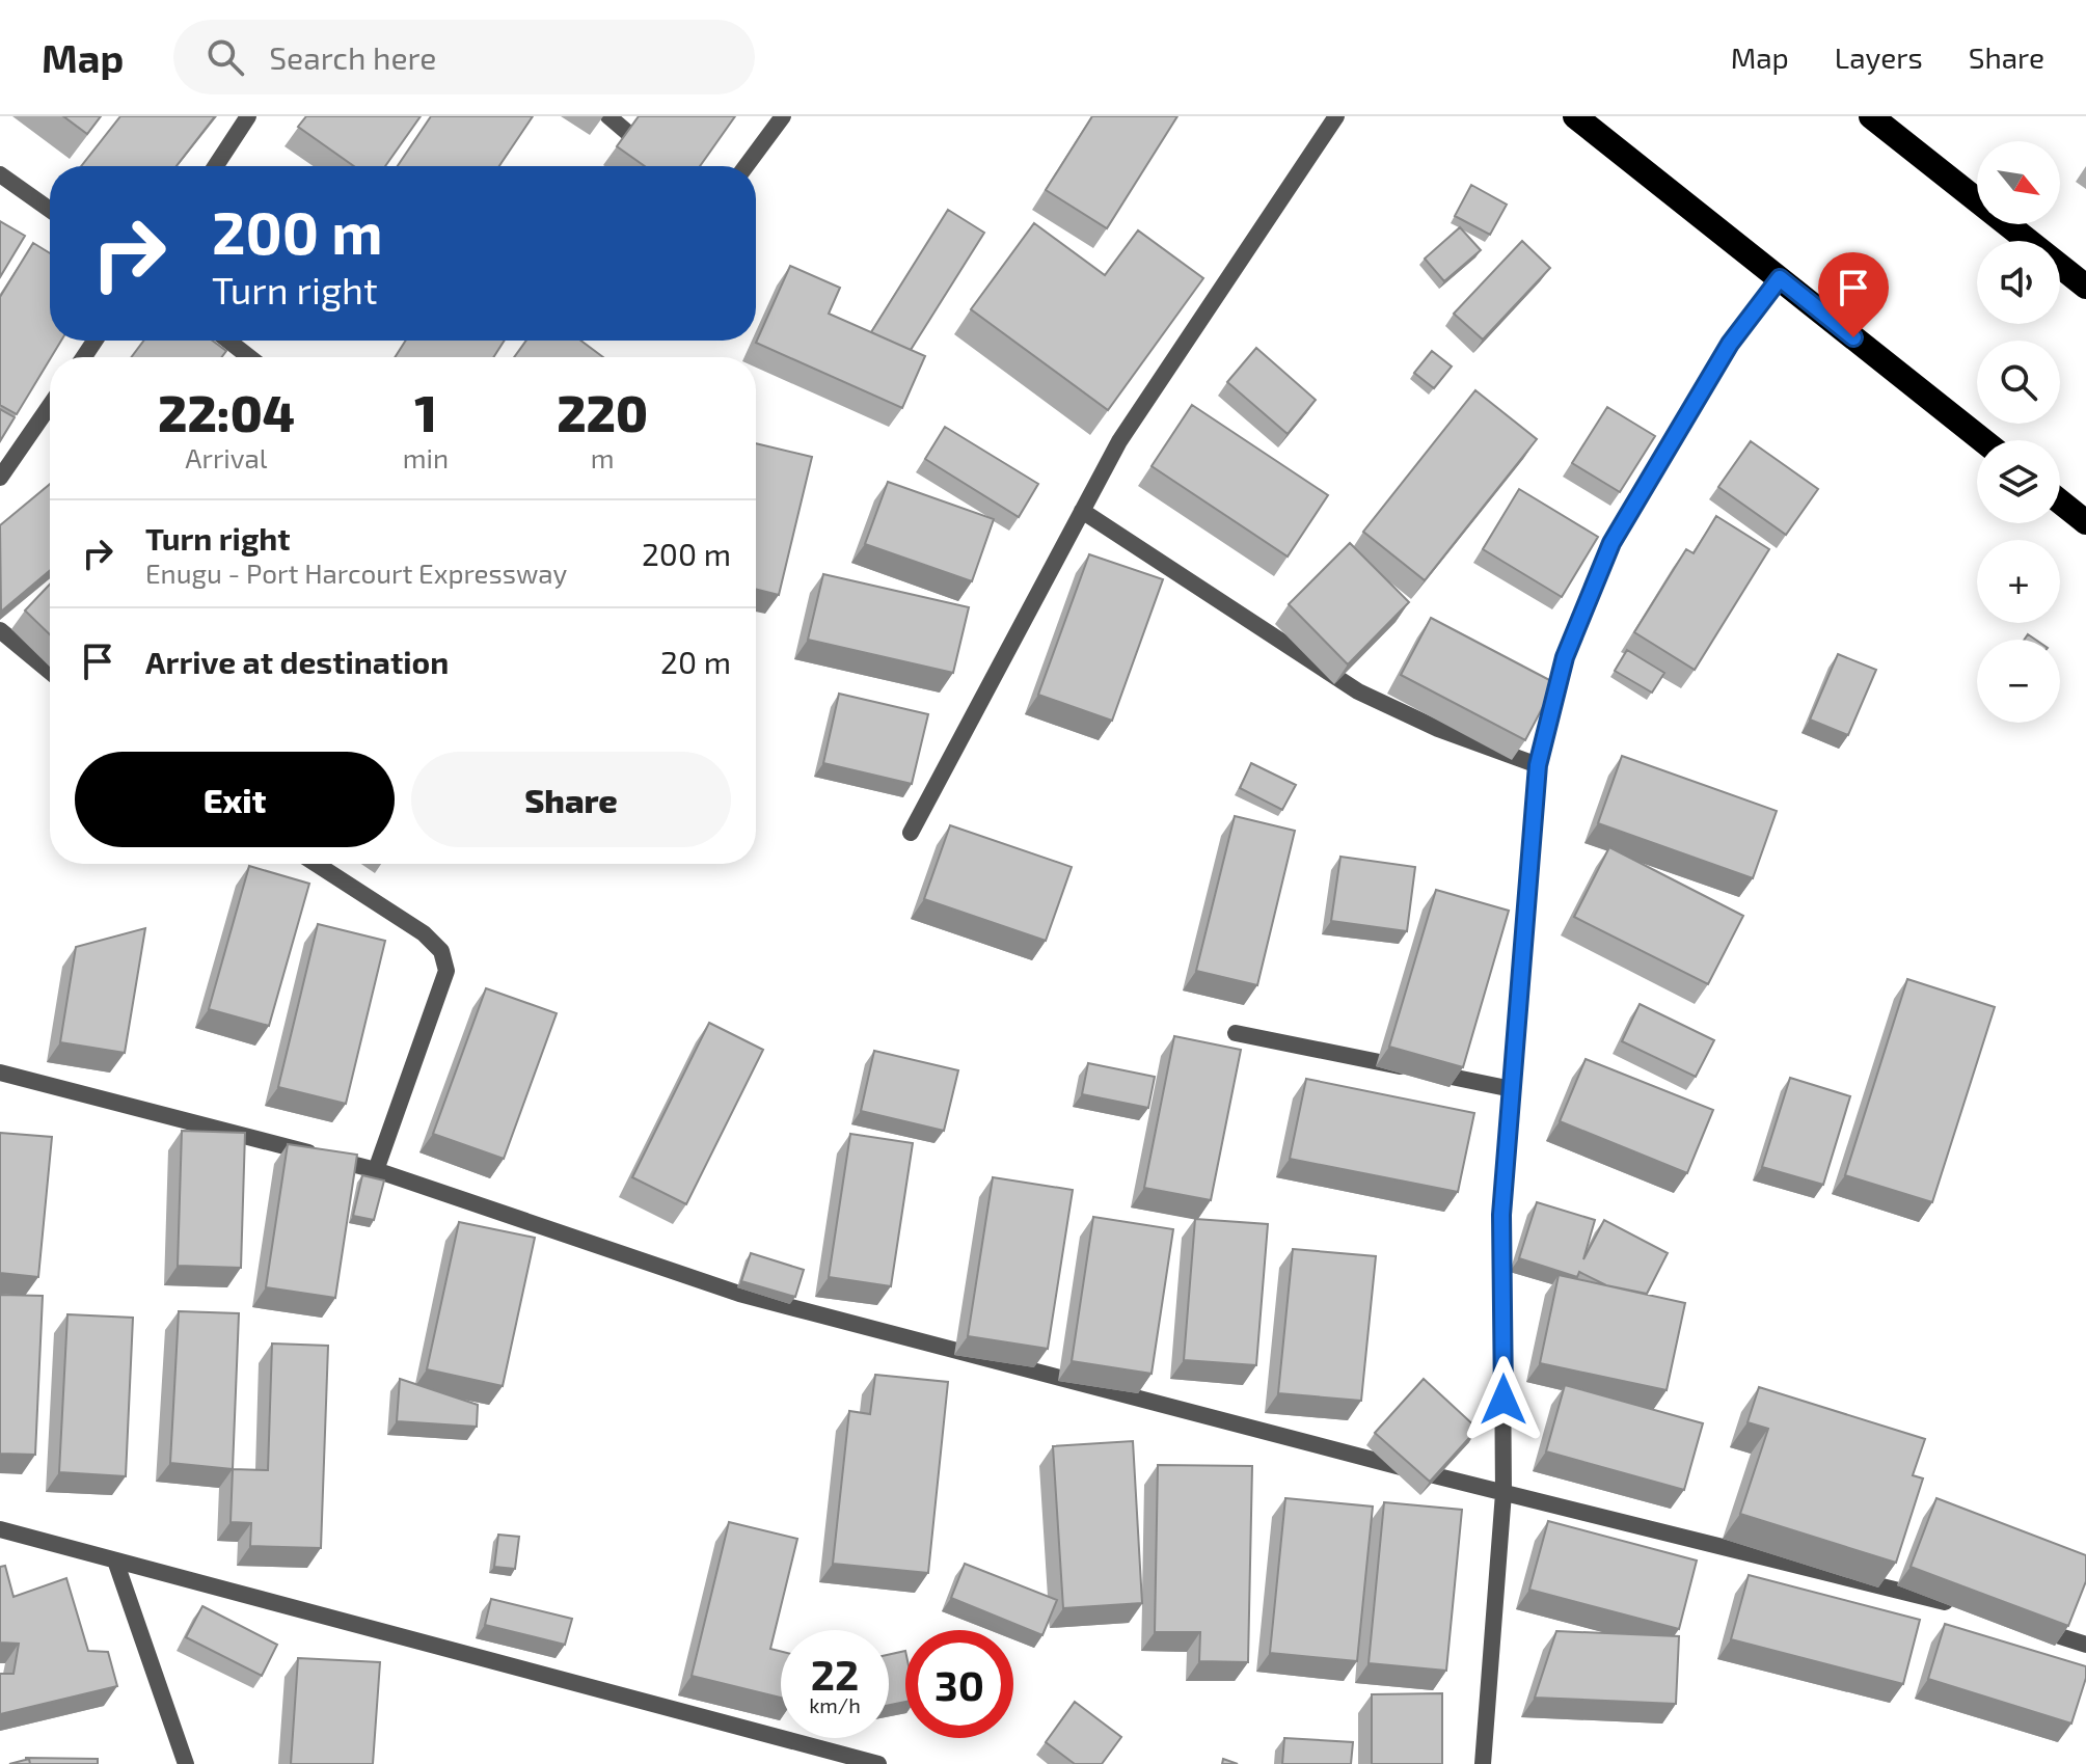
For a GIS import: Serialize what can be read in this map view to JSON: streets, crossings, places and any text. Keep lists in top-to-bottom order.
{
  "north": "bottom right",
  "page": {
    "header": "Map",
    "search": "Search here",
    "nav": ["Map", "Layers", "Share"],
    "map_buttons": ["+", "−"],
    "turn": ["200 m", "Turn right"],
    "eta": [
      "22:04",
      "Arrival",
      "1",
      "min",
      "220",
      "m"
    ],
    "list": [
      {
        "name": "Turn right",
        "note": "Enugu - Port Harcourt Expressway",
        "value": "200 m"
      },
      {
        "name": "Arrive at destination",
        "value": "20 m"
      }
    ],
    "buttons": ["Exit", "Share"],
    "speed": "22 km/h",
    "limit": "30"
  }
}
